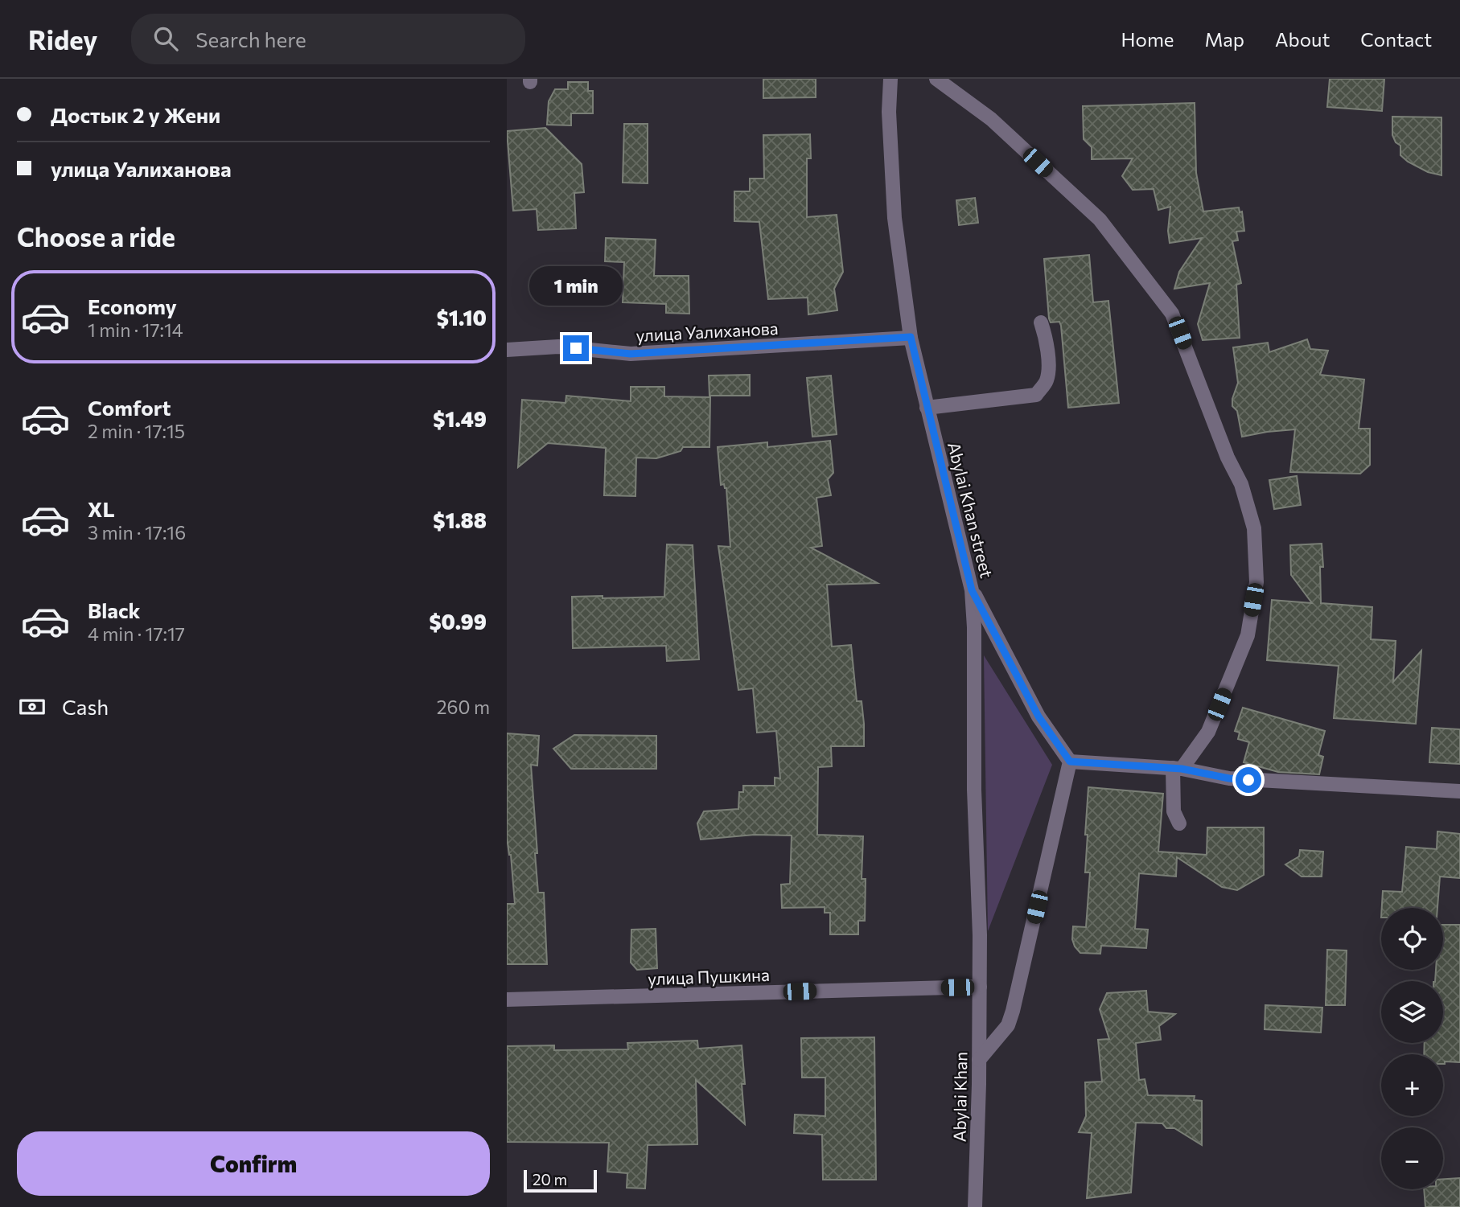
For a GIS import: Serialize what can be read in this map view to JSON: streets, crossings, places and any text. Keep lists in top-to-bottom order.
{
  "streets": {
    "street": [
      "улица Уалиханова",
      "Abylai Khan street",
      "улица Пушкина",
      "Abylai Khan"
    ]
  },
  "crossings": [
    ["улица Уалиханова", "Abylai Khan street"],
    ["Abylai Khan street", "улица Пушкина"],
    ["Abylai Khan street", "Abylai Khan"],
    ["улица Пушкина", "Abylai Khan"]
  ],
  "scale_bar": "20 m",
  "page": {
    "header": "Ridey",
    "search": "Search here",
    "nav": [
      "Home",
      "Map",
      "About",
      "Contact"
    ],
    "banner": ["Достык 2 у Жени", "улица Уалиханова"],
    "heading": "Choose a ride",
    "bubble": "1 min",
    "list": [
      {
        "name": "Economy",
        "note": "1 min · 17:14",
        "value": "$1.10"
      },
      {
        "name": "Comfort",
        "note": "2 min · 17:15",
        "value": "$1.49"
      },
      {
        "name": "XL",
        "note": "3 min · 17:16",
        "value": "$1.88"
      },
      {
        "name": "Black",
        "note": "4 min · 17:17",
        "value": "$0.99"
      }
    ],
    "pay": ["Cash", "260 m"],
    "map_buttons": ["+", "−"],
    "buttons": "Confirm",
    "scale": "20 m"
  }
}
